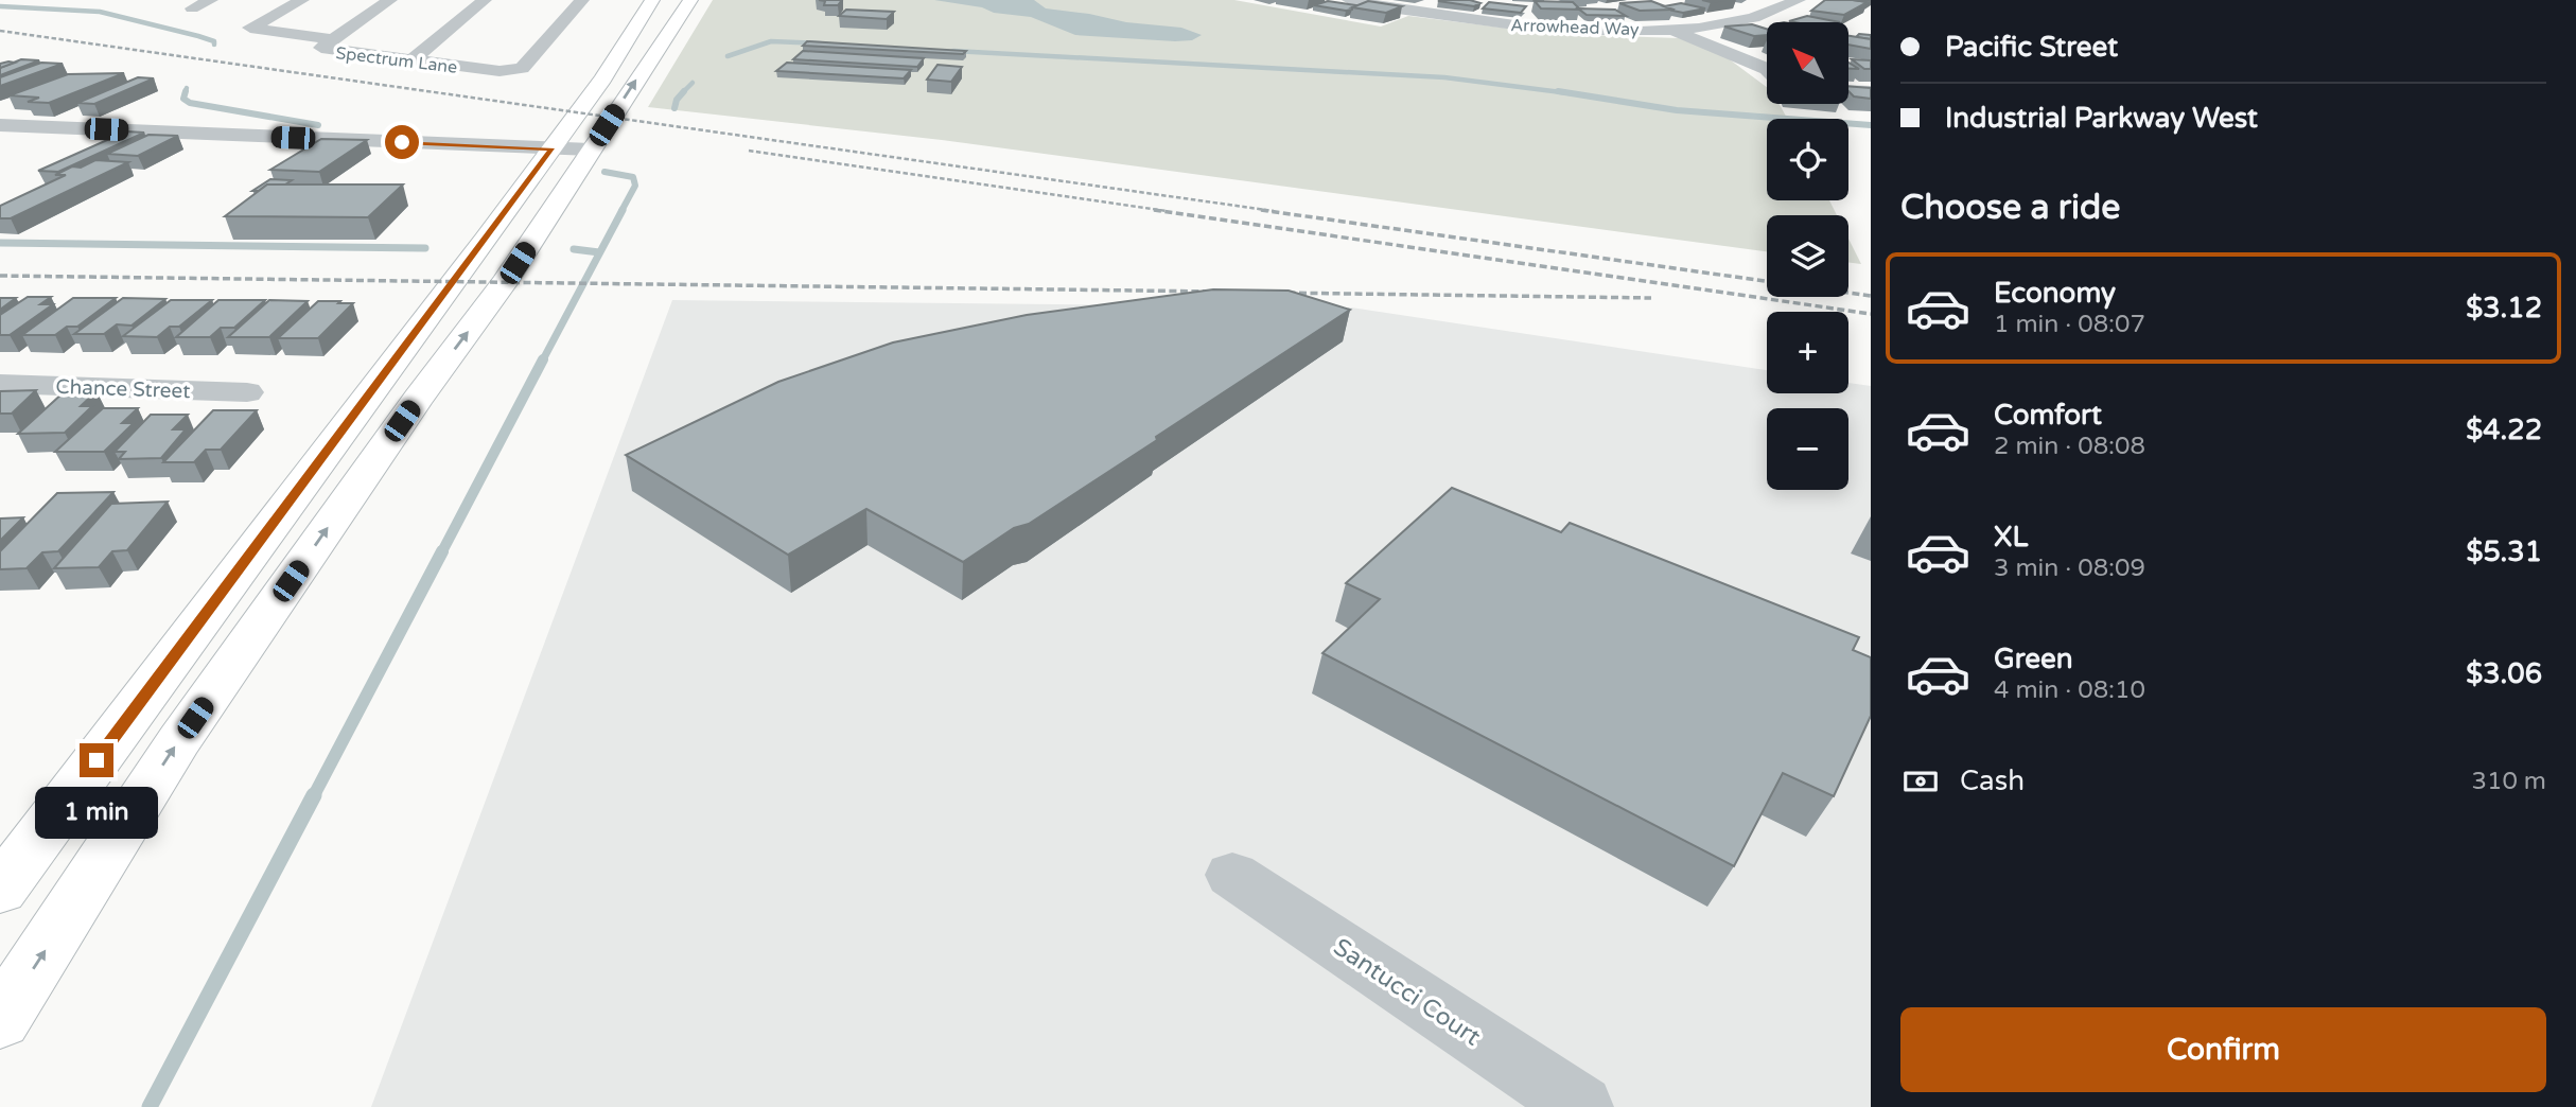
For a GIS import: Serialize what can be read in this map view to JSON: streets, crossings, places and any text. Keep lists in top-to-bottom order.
{
  "streets": {
    "street": [
      "Arrowhead Way",
      "Spectrum Lane",
      "Chance Street",
      "Santucci Court"
    ]
  },
  "north": "top left",
  "page": {
    "banner": ["Pacific Street", "Industrial Parkway West"],
    "map_buttons": ["+", "−"],
    "heading": "Choose a ride",
    "list": [
      {
        "name": "Economy",
        "note": "1 min · 08:07",
        "value": "$3.12"
      },
      {
        "name": "Comfort",
        "note": "2 min · 08:08",
        "value": "$4.22"
      },
      {
        "name": "XL",
        "note": "3 min · 08:09",
        "value": "$5.31"
      },
      {
        "name": "Green",
        "note": "4 min · 08:10",
        "value": "$3.06"
      }
    ],
    "pay": ["Cash", "310 m"],
    "bubble": "1 min",
    "buttons": "Confirm"
  }
}
